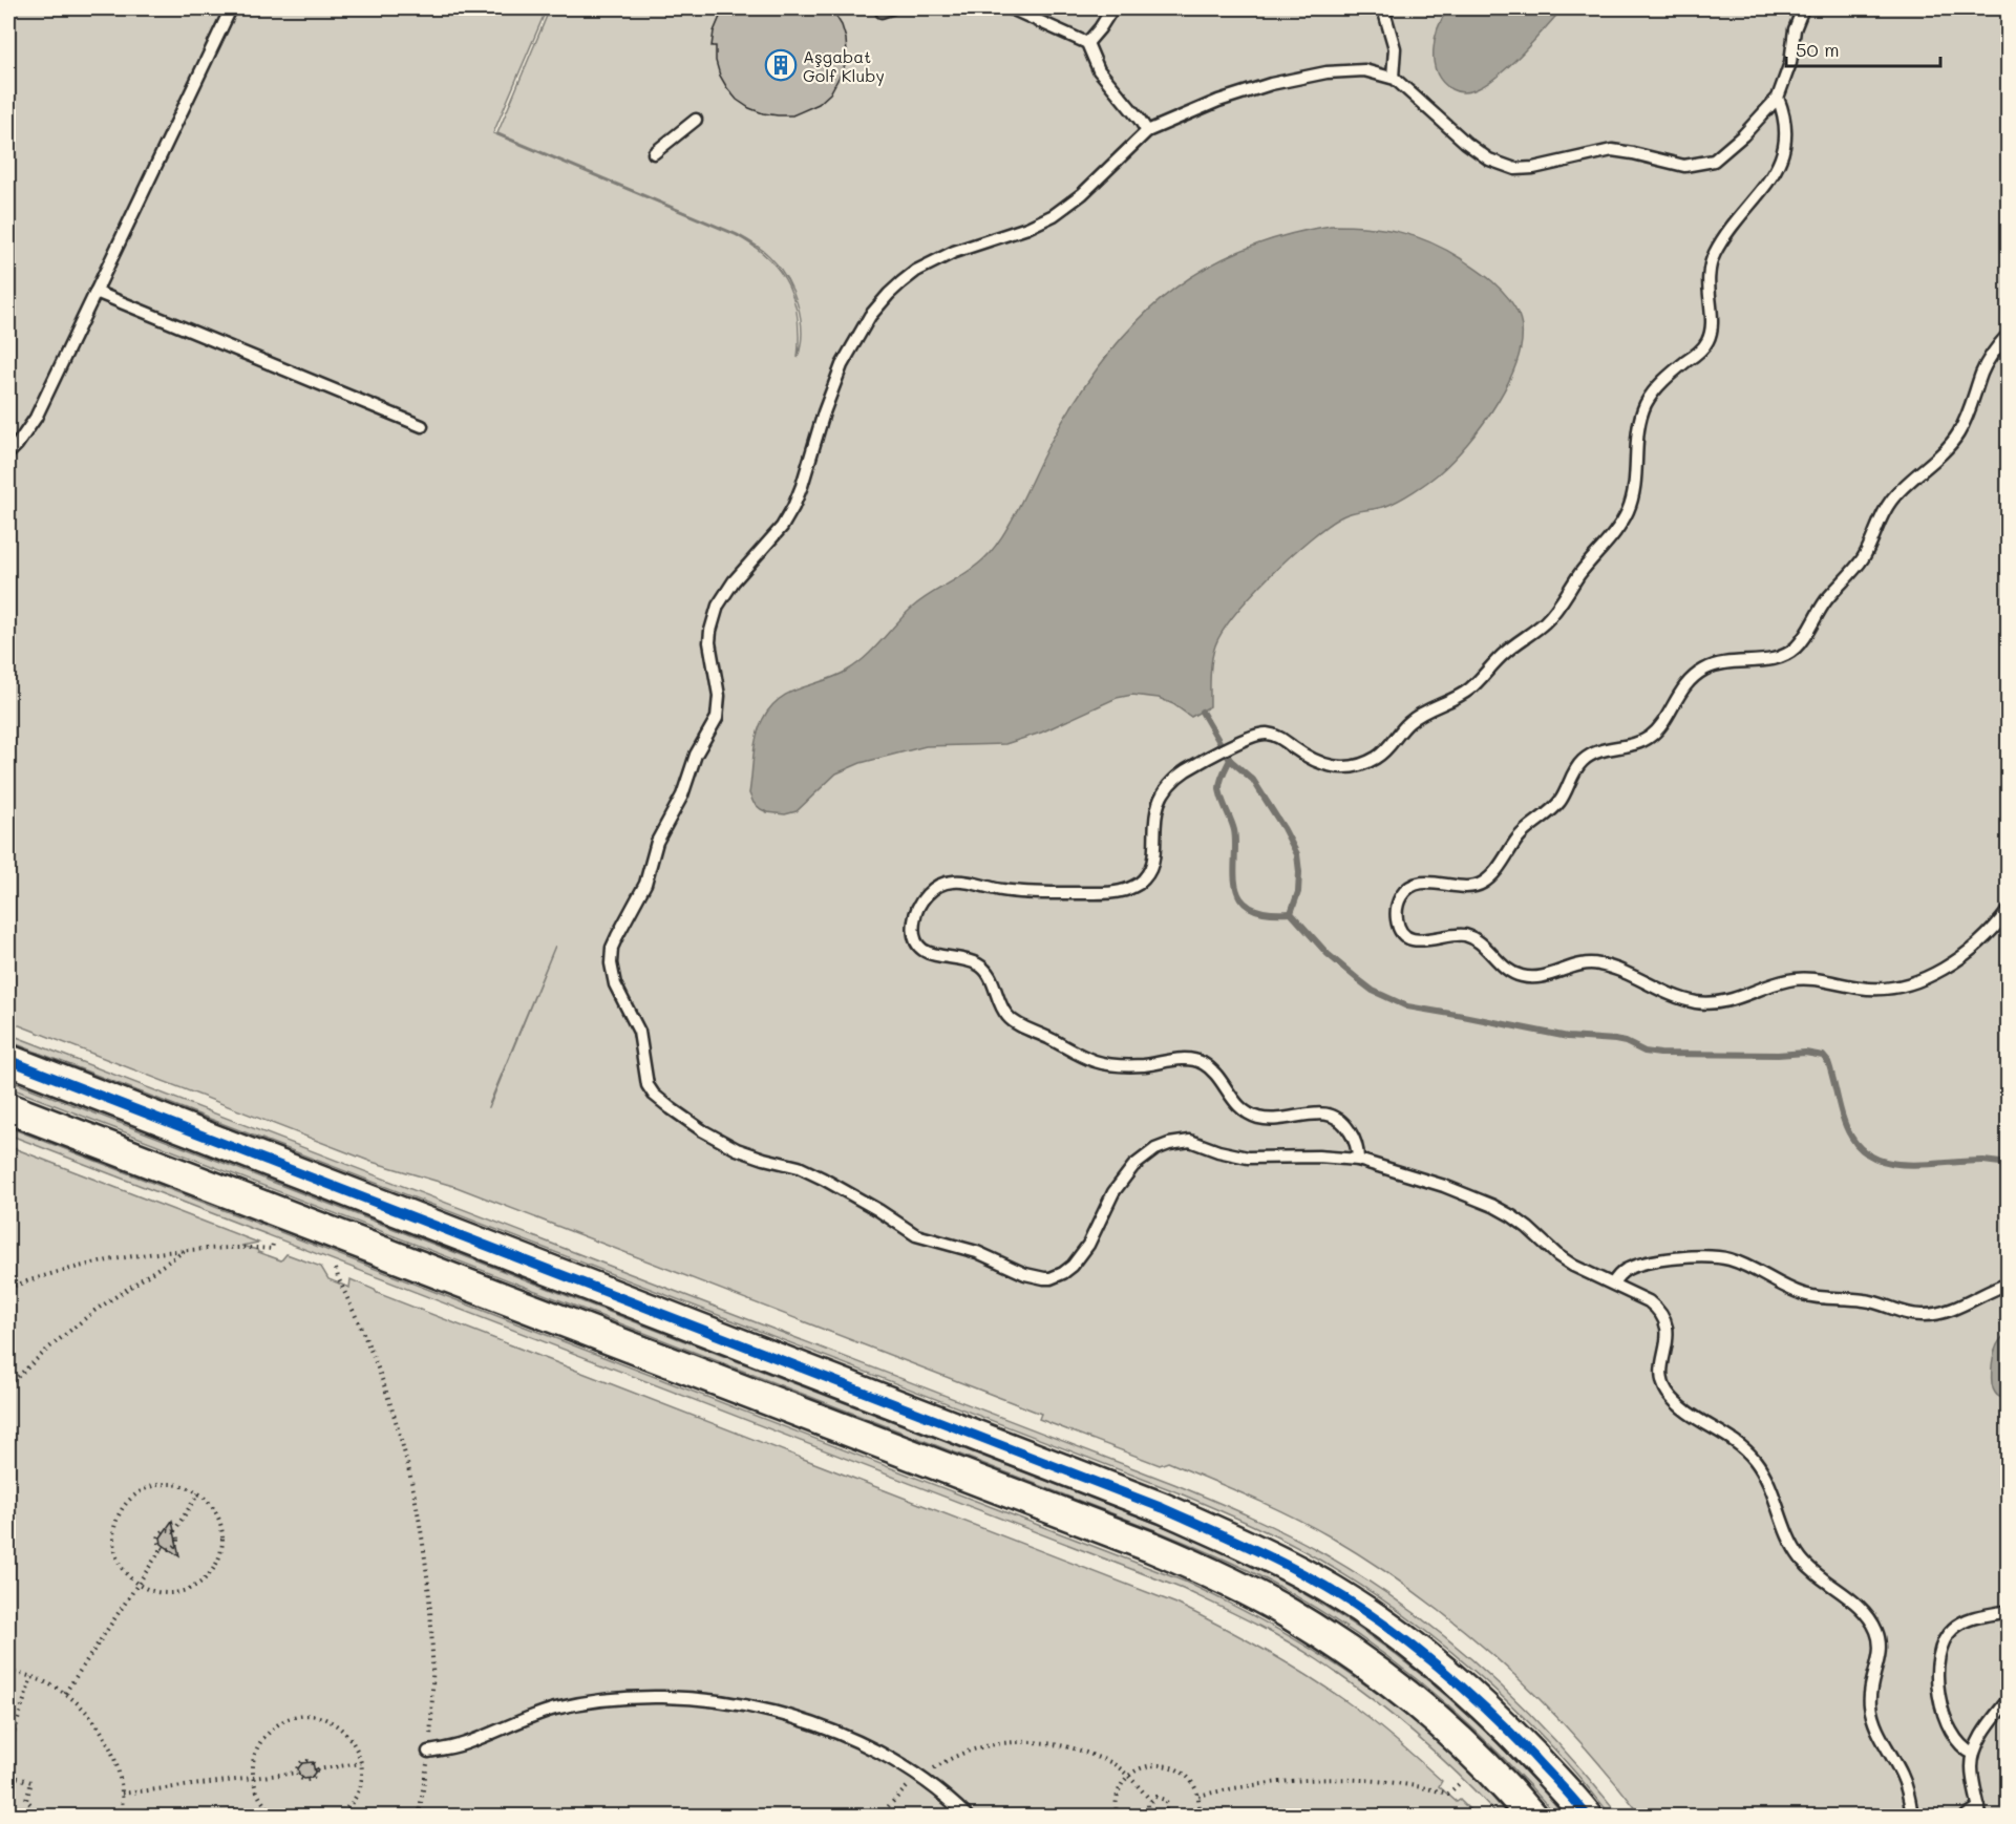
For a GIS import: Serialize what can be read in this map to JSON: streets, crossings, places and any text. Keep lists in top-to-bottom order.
{
  "places": {
    "building": ["Aşgabat Golf Kluby"]
  },
  "scale_bar": "50 m"
}
